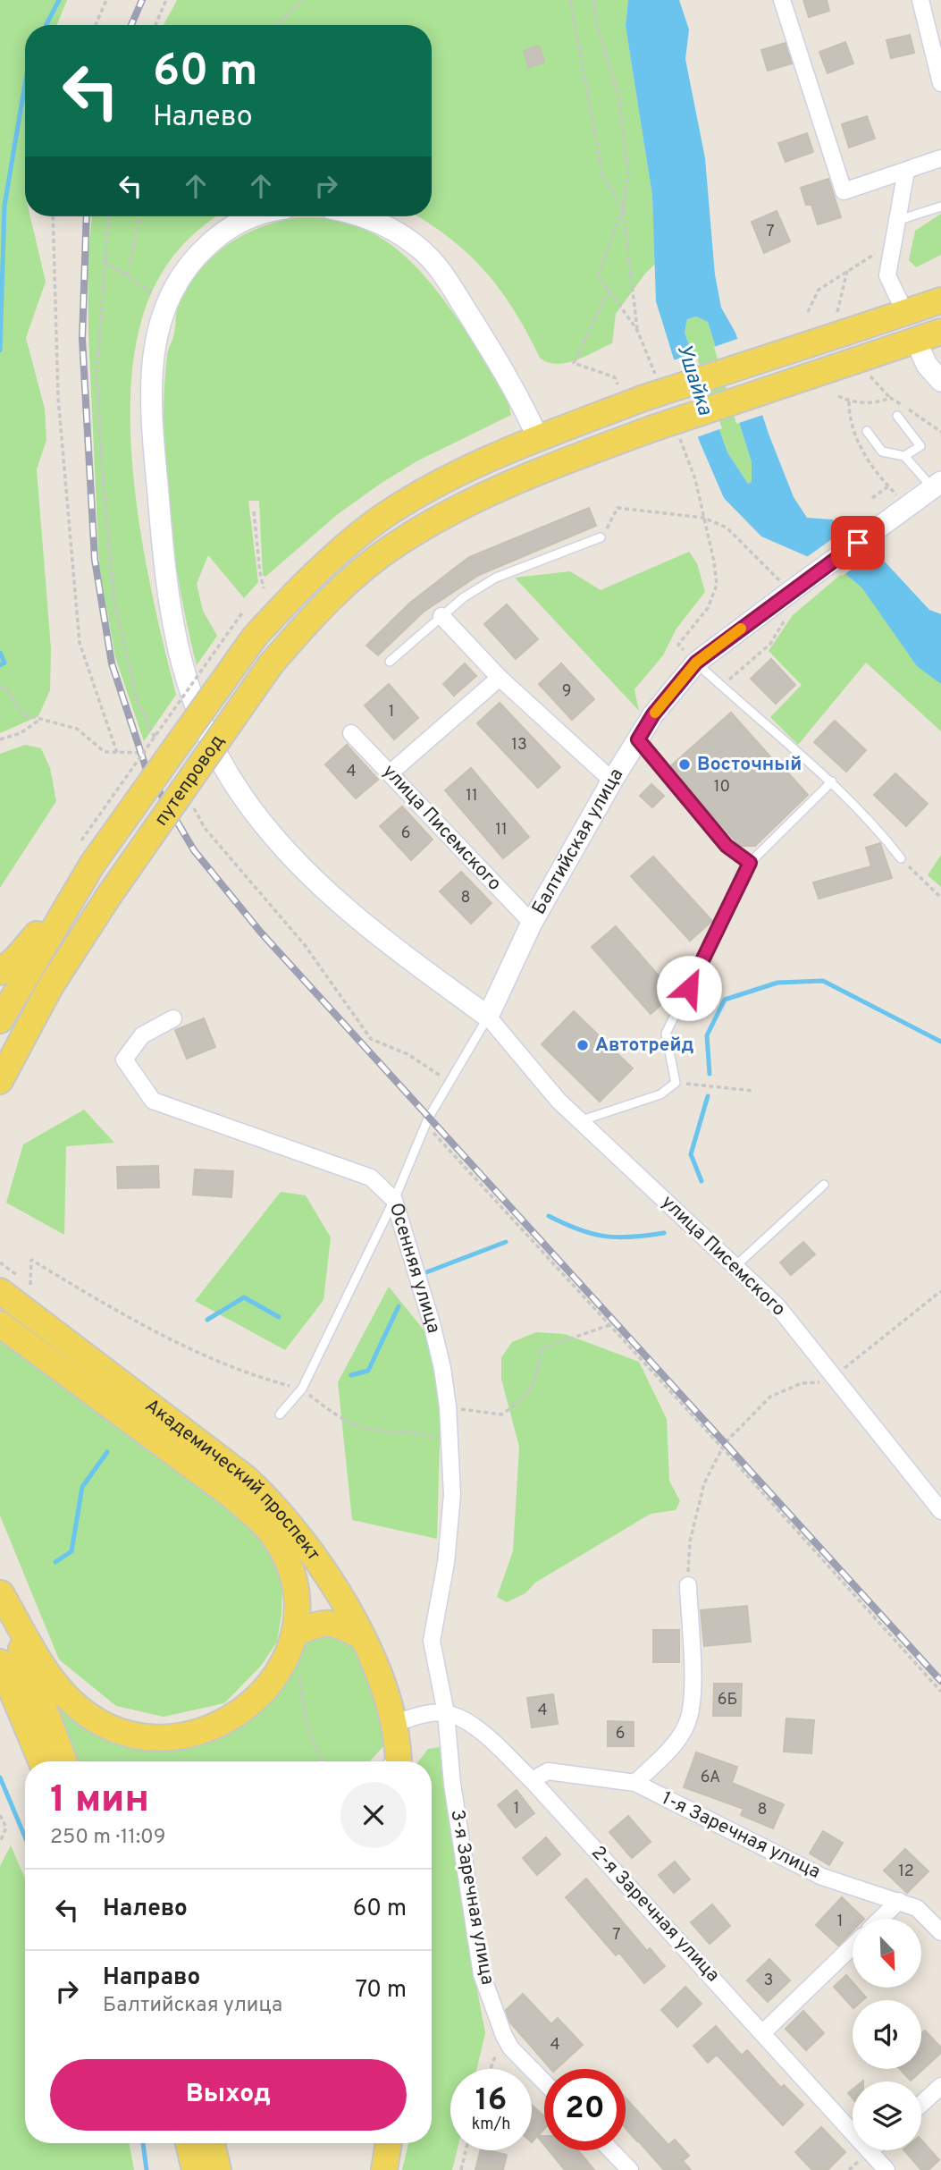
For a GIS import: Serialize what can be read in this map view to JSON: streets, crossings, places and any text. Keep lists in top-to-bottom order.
{
  "streets": {
    "main road": ["путепровод", "Академический проспект"],
    "street": [
      "улица Писемского",
      "Балтийская улица",
      "Осенняя улица",
      "1-я Заречная улица",
      "3-я Заречная улица",
      "2-я Заречная улица"
    ]
  },
  "crossings": [
    ["улица Писемского", "Балтийская улица"],
    ["Осенняя улица", "3-я Заречная улица"],
    ["Осенняя улица", "2-я Заречная улица"],
    ["1-я Заречная улица", "2-я Заречная улица"],
    ["3-я Заречная улица", "2-я Заречная улица"]
  ],
  "water": ["Ушайка"],
  "places": ["Восточный", "Автотрейд"],
  "house_numbers": [
    "7",
    "9",
    "1",
    "13",
    "4",
    "10",
    "11",
    "11",
    "6",
    "8",
    "6Б",
    "4",
    "6",
    "6А",
    "1",
    "8",
    "12",
    "1",
    "7",
    "3",
    "4"
  ],
  "north": "bottom right",
  "page": {
    "turn": ["60 m", "Налево"],
    "heading": ["1 мин", "250 m · 11:09"],
    "list": [
      {
        "name": "Налево",
        "value": "60 m"
      },
      {
        "name": "Направо",
        "note": "Балтийская улица",
        "value": "70 m"
      }
    ],
    "buttons": "Выход",
    "speed": "16 km/h",
    "limit": "20"
  }
}
